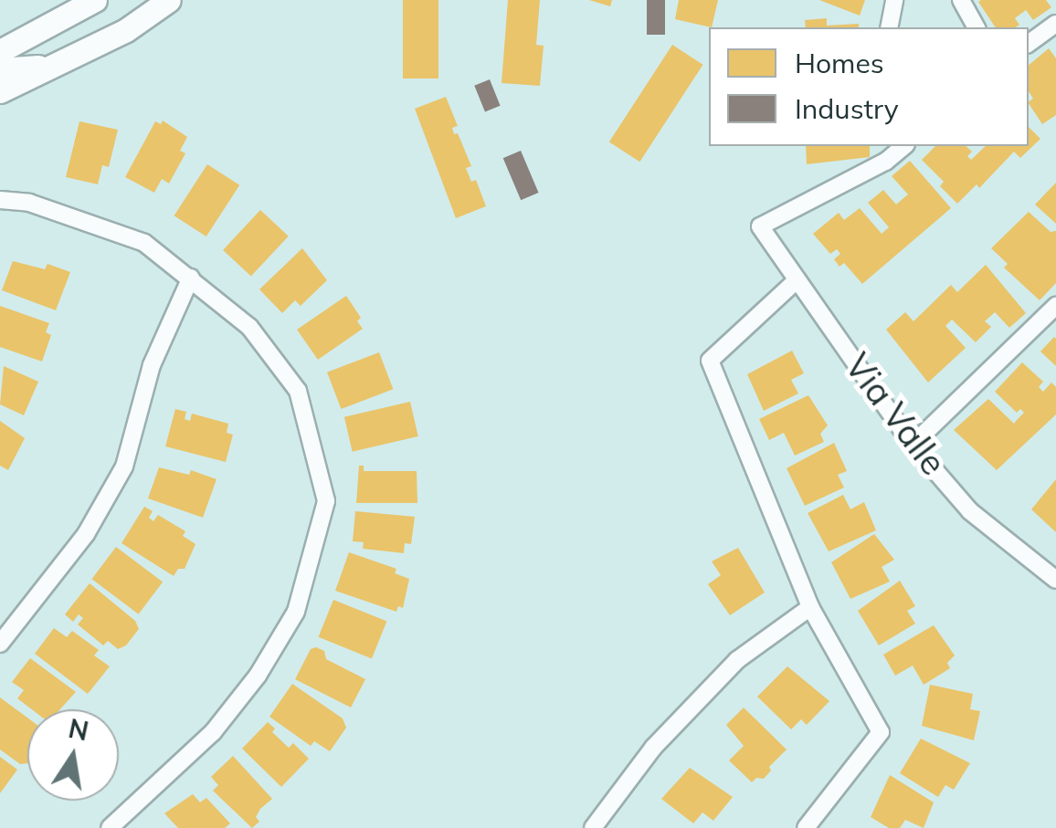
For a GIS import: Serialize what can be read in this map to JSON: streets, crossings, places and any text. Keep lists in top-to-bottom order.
{
  "streets": {
    "street": ["Via Valle"]
  },
  "legend": ["Homes", "Industry"],
  "north": "top"
}
